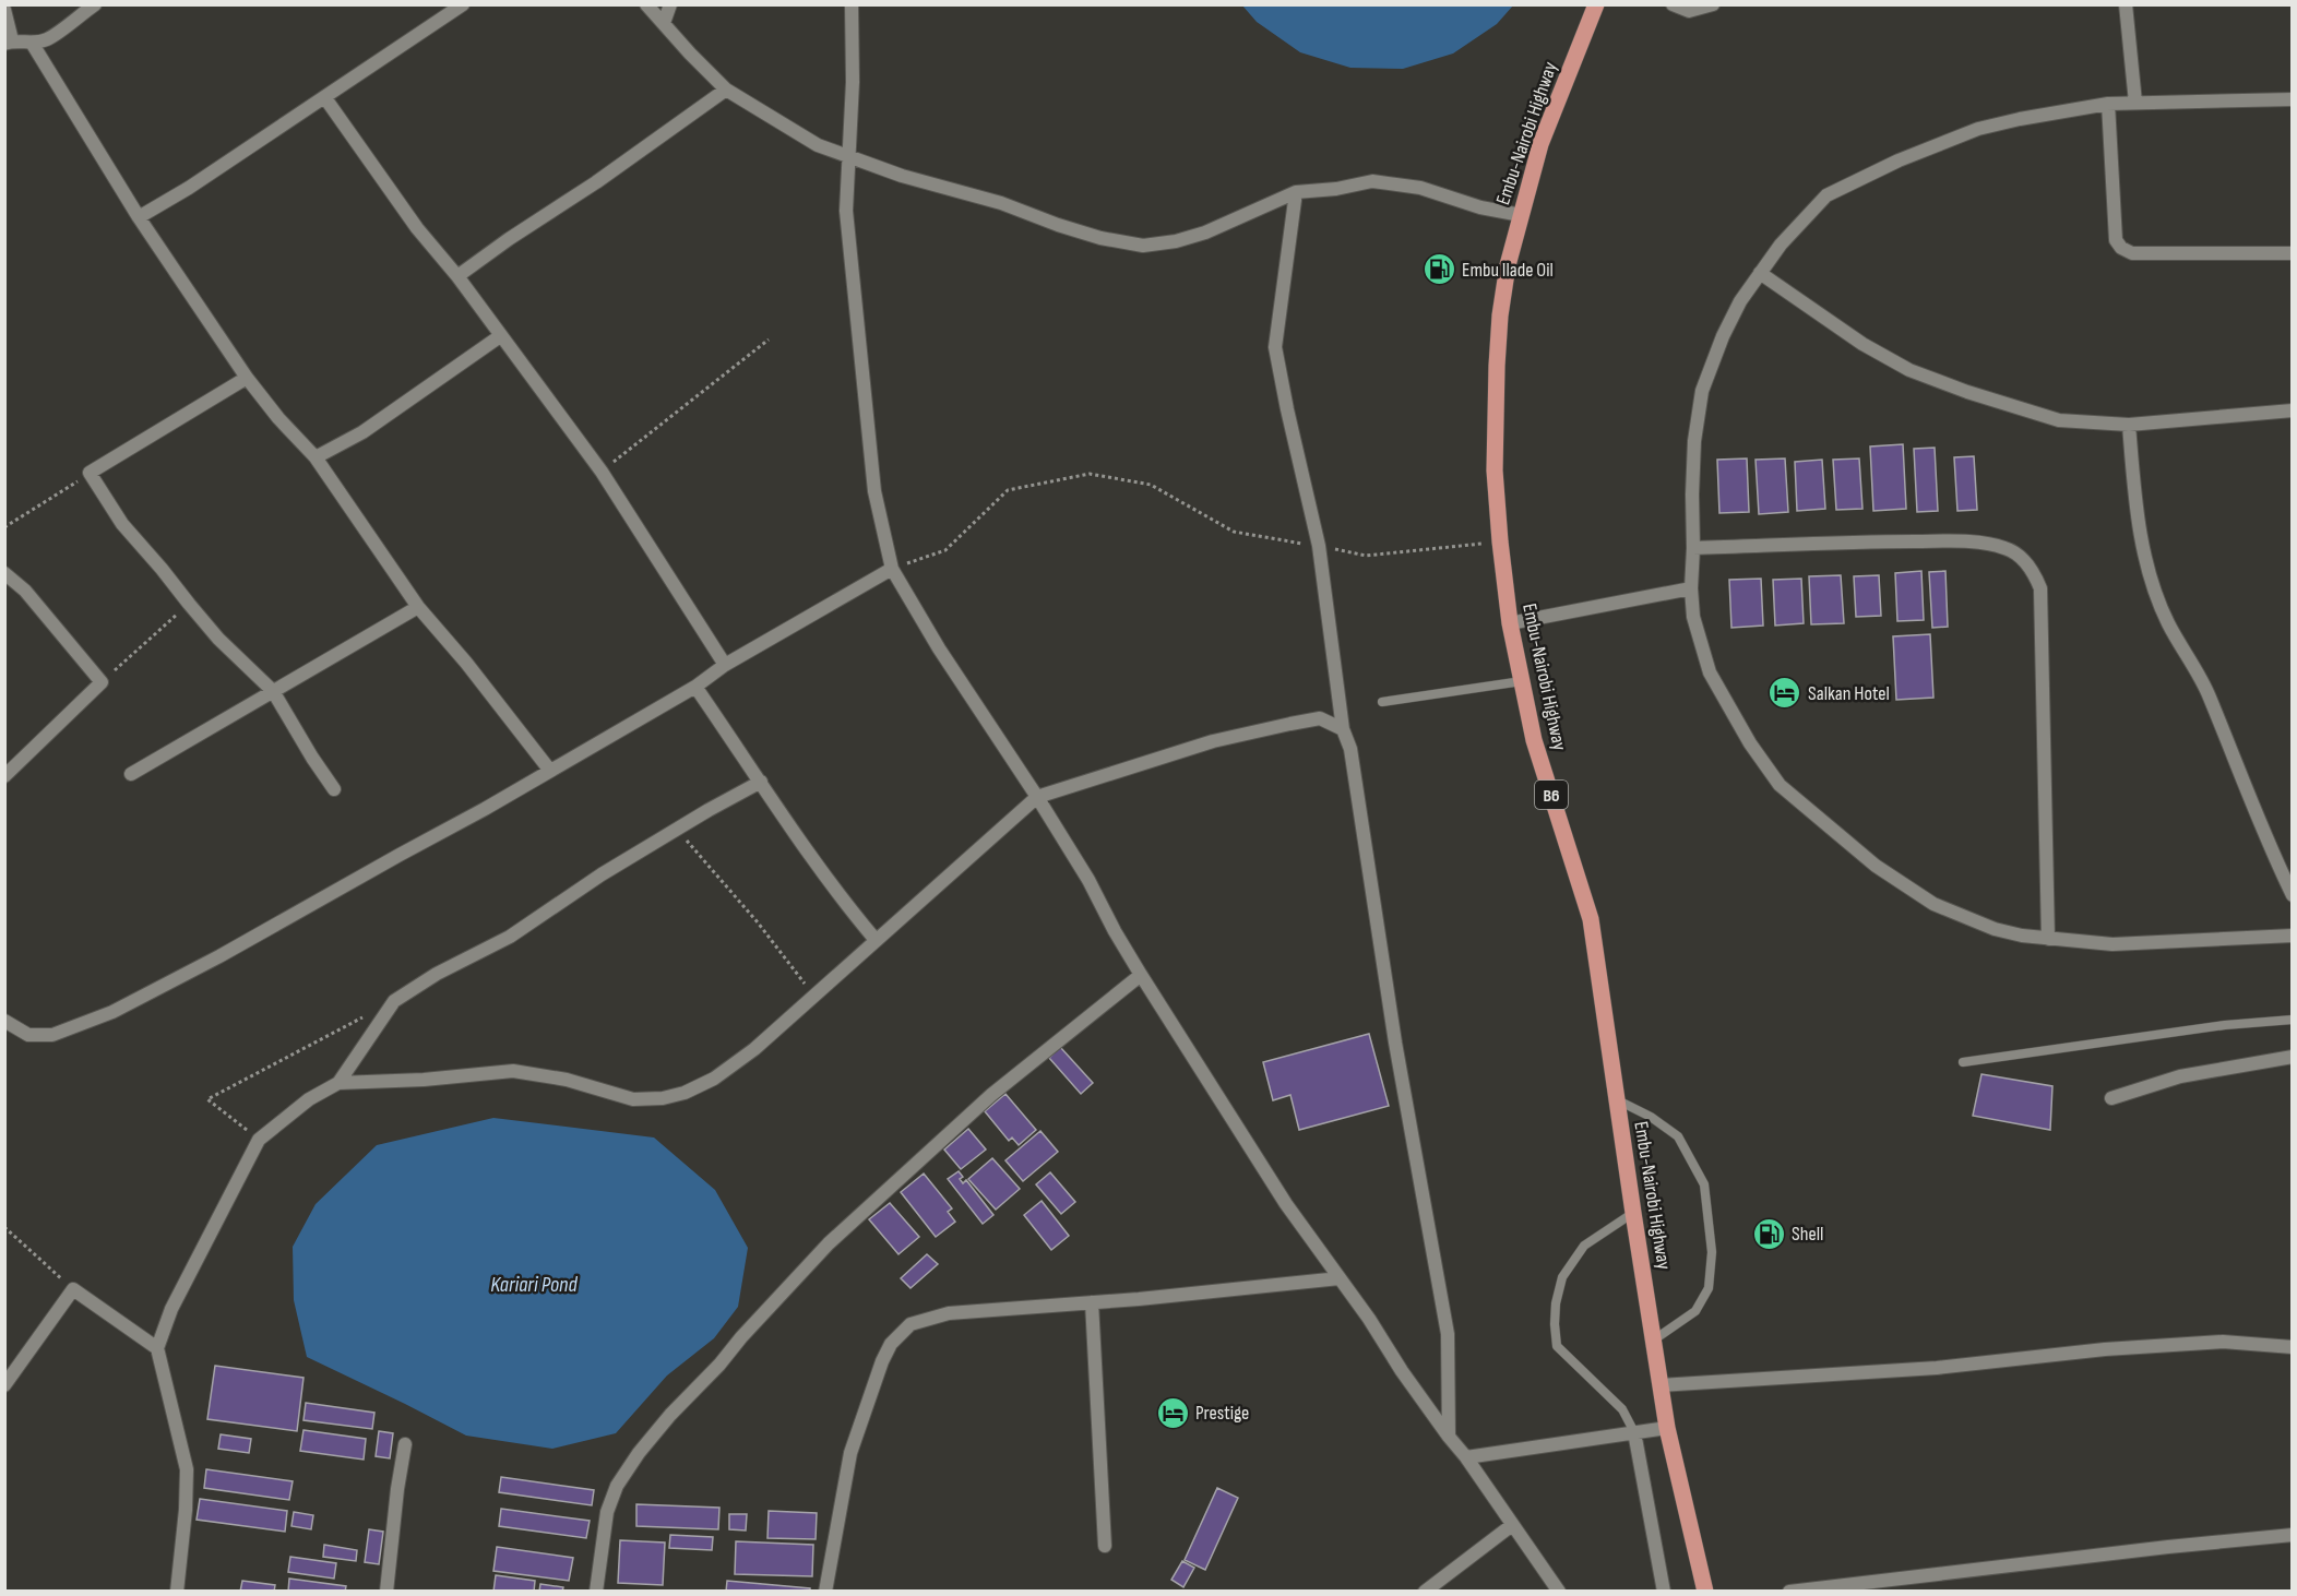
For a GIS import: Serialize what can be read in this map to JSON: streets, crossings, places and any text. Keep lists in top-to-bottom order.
{
  "streets": {
    "main road": ["Embu-Nairobi Highway", "B6"]
  },
  "water": ["Kariari Pond"],
  "places": {
    "fuel station": ["Embu Ilade Oil", "Shell"],
    "hotel": ["Salkan Hotel", "Prestige"]
  }
}
